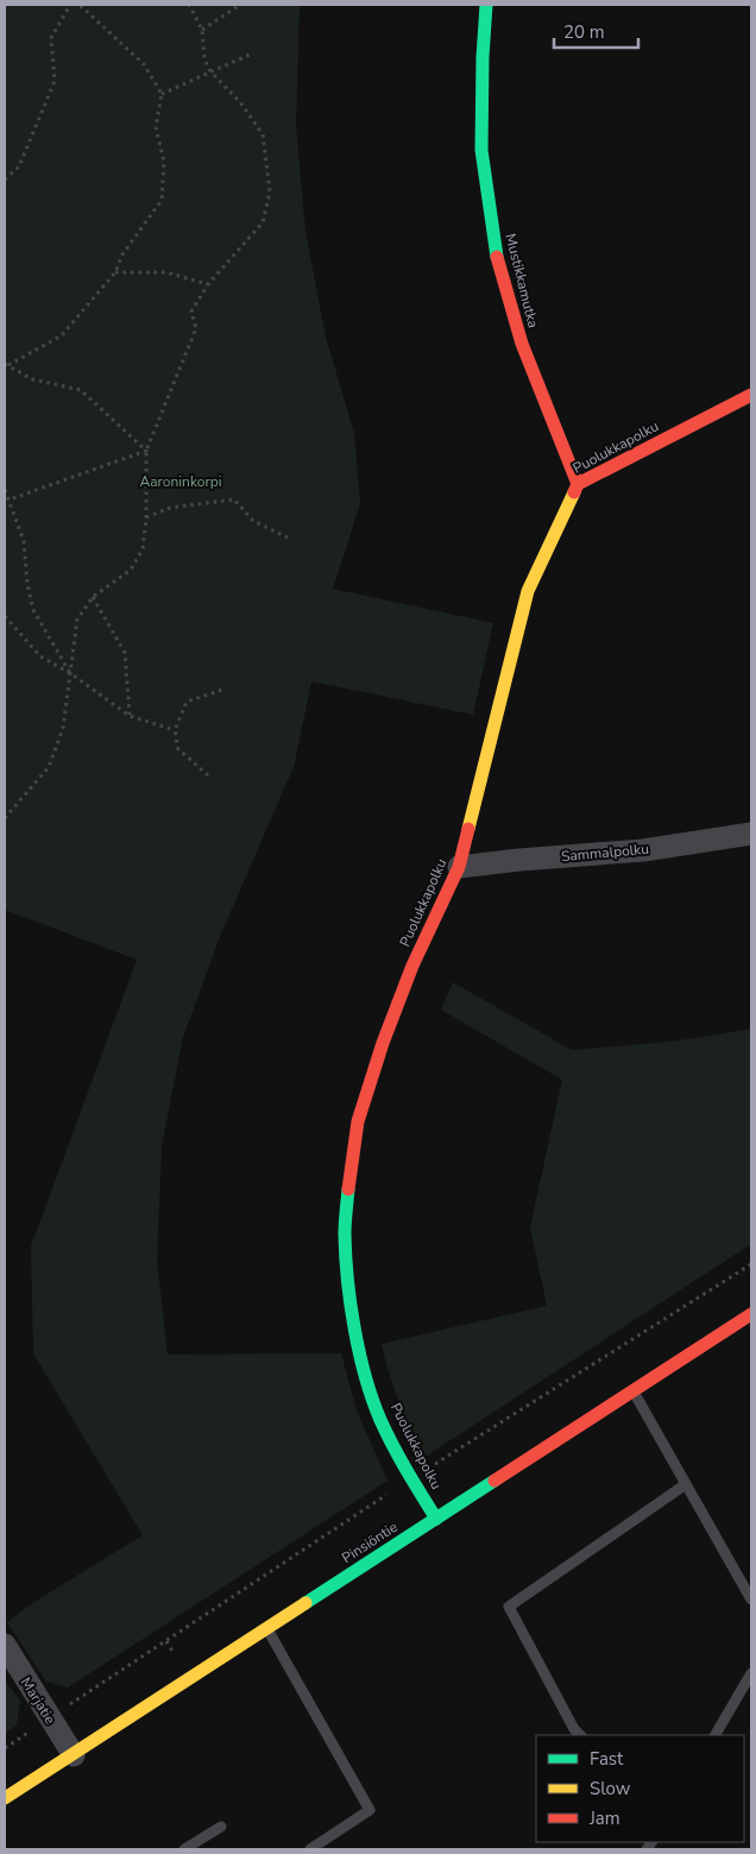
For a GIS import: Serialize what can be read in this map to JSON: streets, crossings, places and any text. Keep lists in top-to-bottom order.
{
  "streets": {
    "street": [
      "Mustikkamutka",
      "Puolukkapolku",
      "Sammalpolku",
      "Pinsiöntie",
      "Marjatie"
    ]
  },
  "crossings": [
    ["Mustikkamutka", "Puolukkapolku"],
    ["Puolukkapolku", "Sammalpolku"],
    ["Puolukkapolku", "Pinsiöntie"],
    ["Pinsiöntie", "Marjatie"]
  ],
  "parks": ["Aaroninkorpi"],
  "legend": ["Fast", "Slow", "Jam"],
  "scale_bar": "20 m"
}
